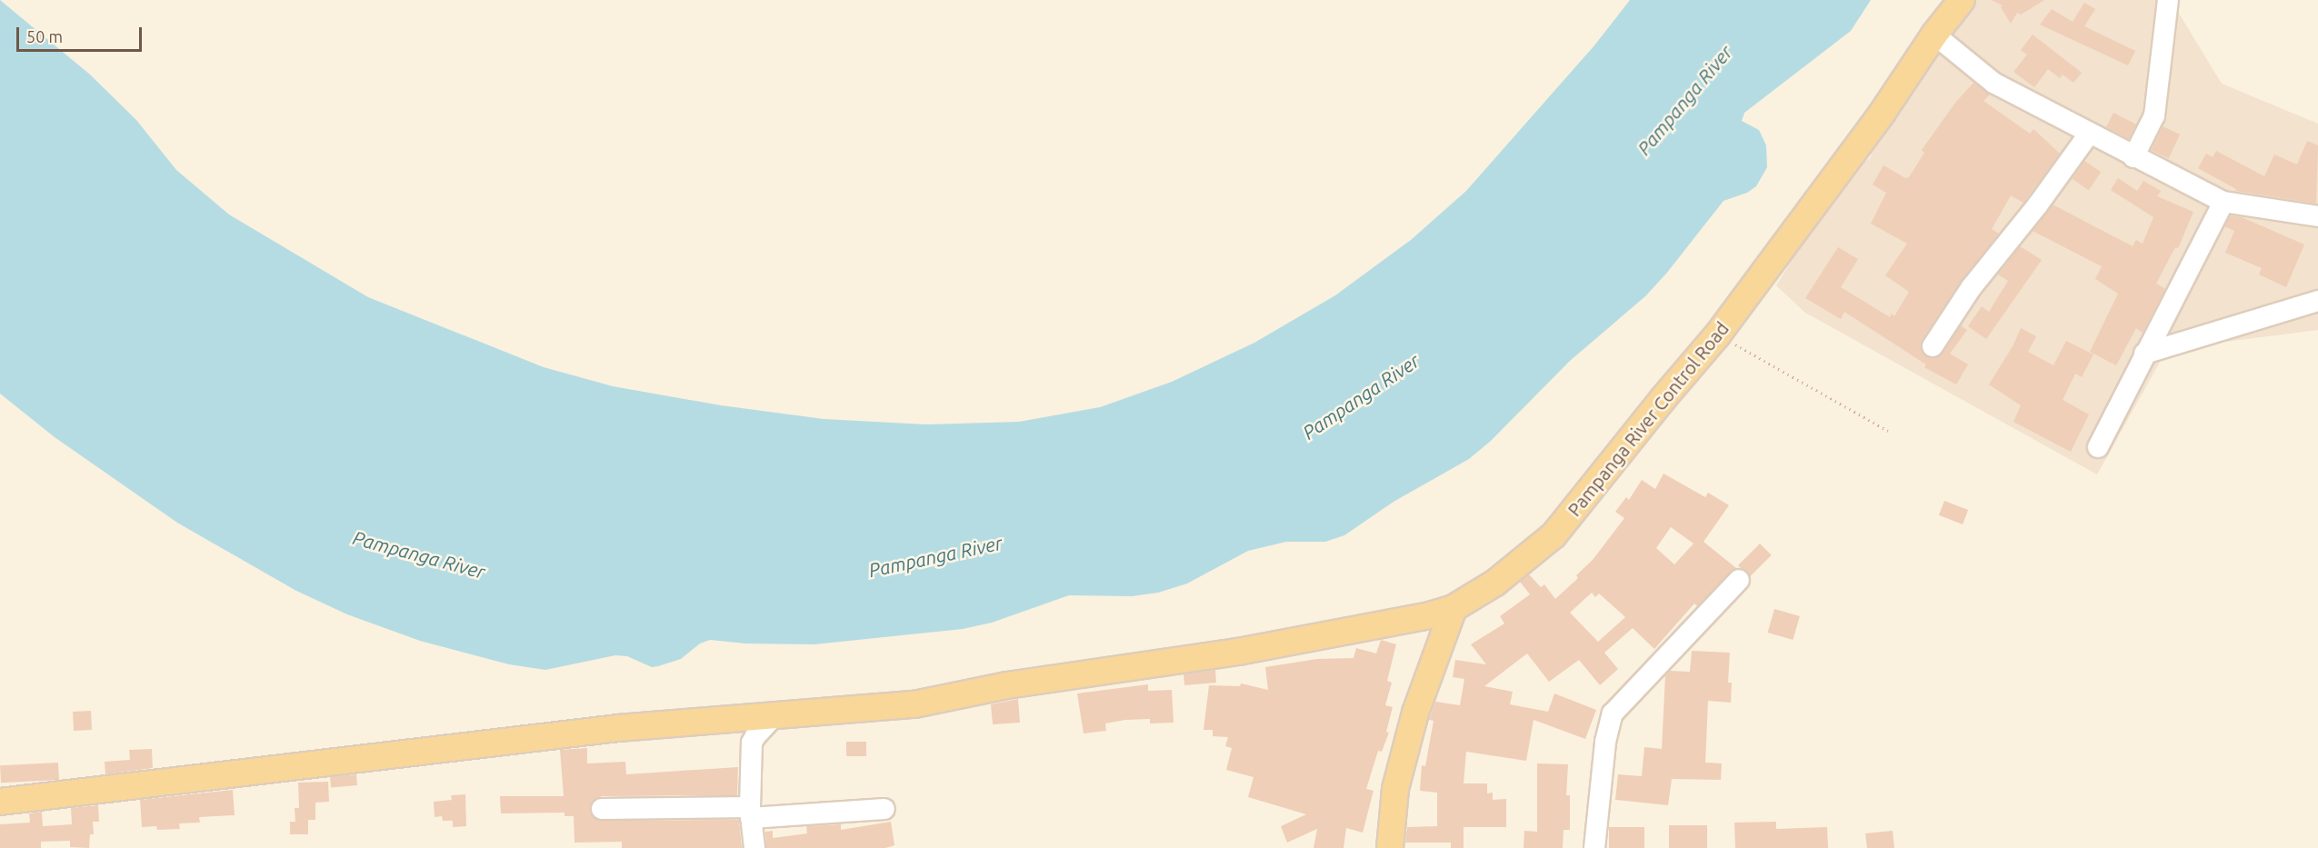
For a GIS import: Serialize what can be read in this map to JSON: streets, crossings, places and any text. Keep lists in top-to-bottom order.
{
  "streets": {
    "main road": ["Pampanga River Control Road"]
  },
  "water": ["Pampanga River"],
  "scale_bar": "50 m"
}
